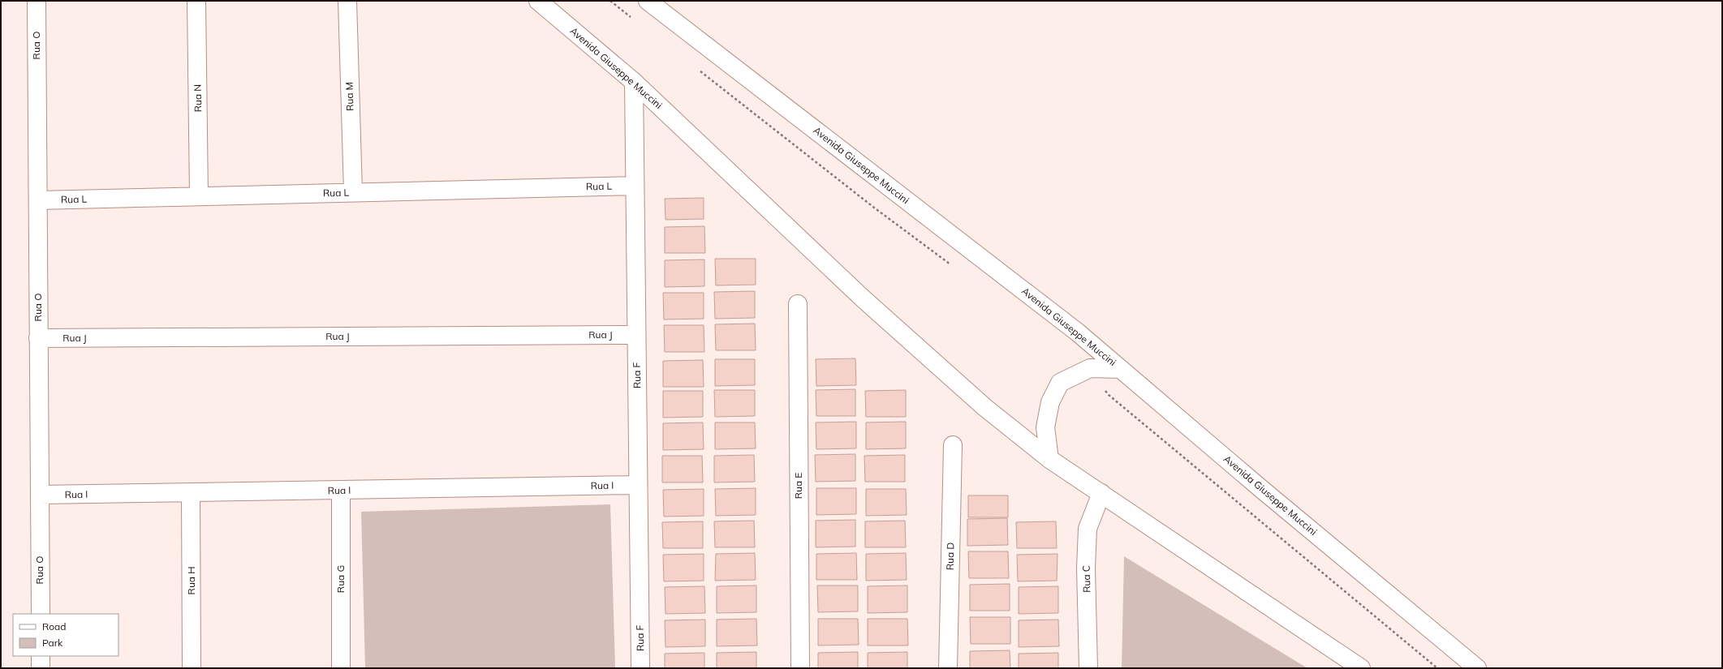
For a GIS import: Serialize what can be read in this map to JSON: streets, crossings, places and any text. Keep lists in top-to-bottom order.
{
  "streets": {
    "street": [
      "Rua O",
      "Avenida Giuseppe Muccini",
      "Rua M",
      "Rua N",
      "Rua L",
      "Rua J",
      "Rua F",
      "Rua I",
      "Rua E",
      "Rua D",
      "Rua G",
      "Rua C",
      "Rua H"
    ]
  },
  "crossings": [
    ["Rua O", "Rua L"],
    ["Rua O", "Rua J"],
    ["Rua O", "Rua I"],
    ["Avenida Giuseppe Muccini", "Rua F"],
    ["Avenida Giuseppe Muccini", "Rua C"],
    ["Rua M", "Rua L"],
    ["Rua N", "Rua L"],
    ["Rua L", "Rua F"],
    ["Rua J", "Rua F"],
    ["Rua F", "Rua I"],
    ["Rua I", "Rua G"],
    ["Rua I", "Rua H"]
  ],
  "legend": ["Road", "Park"]
}
